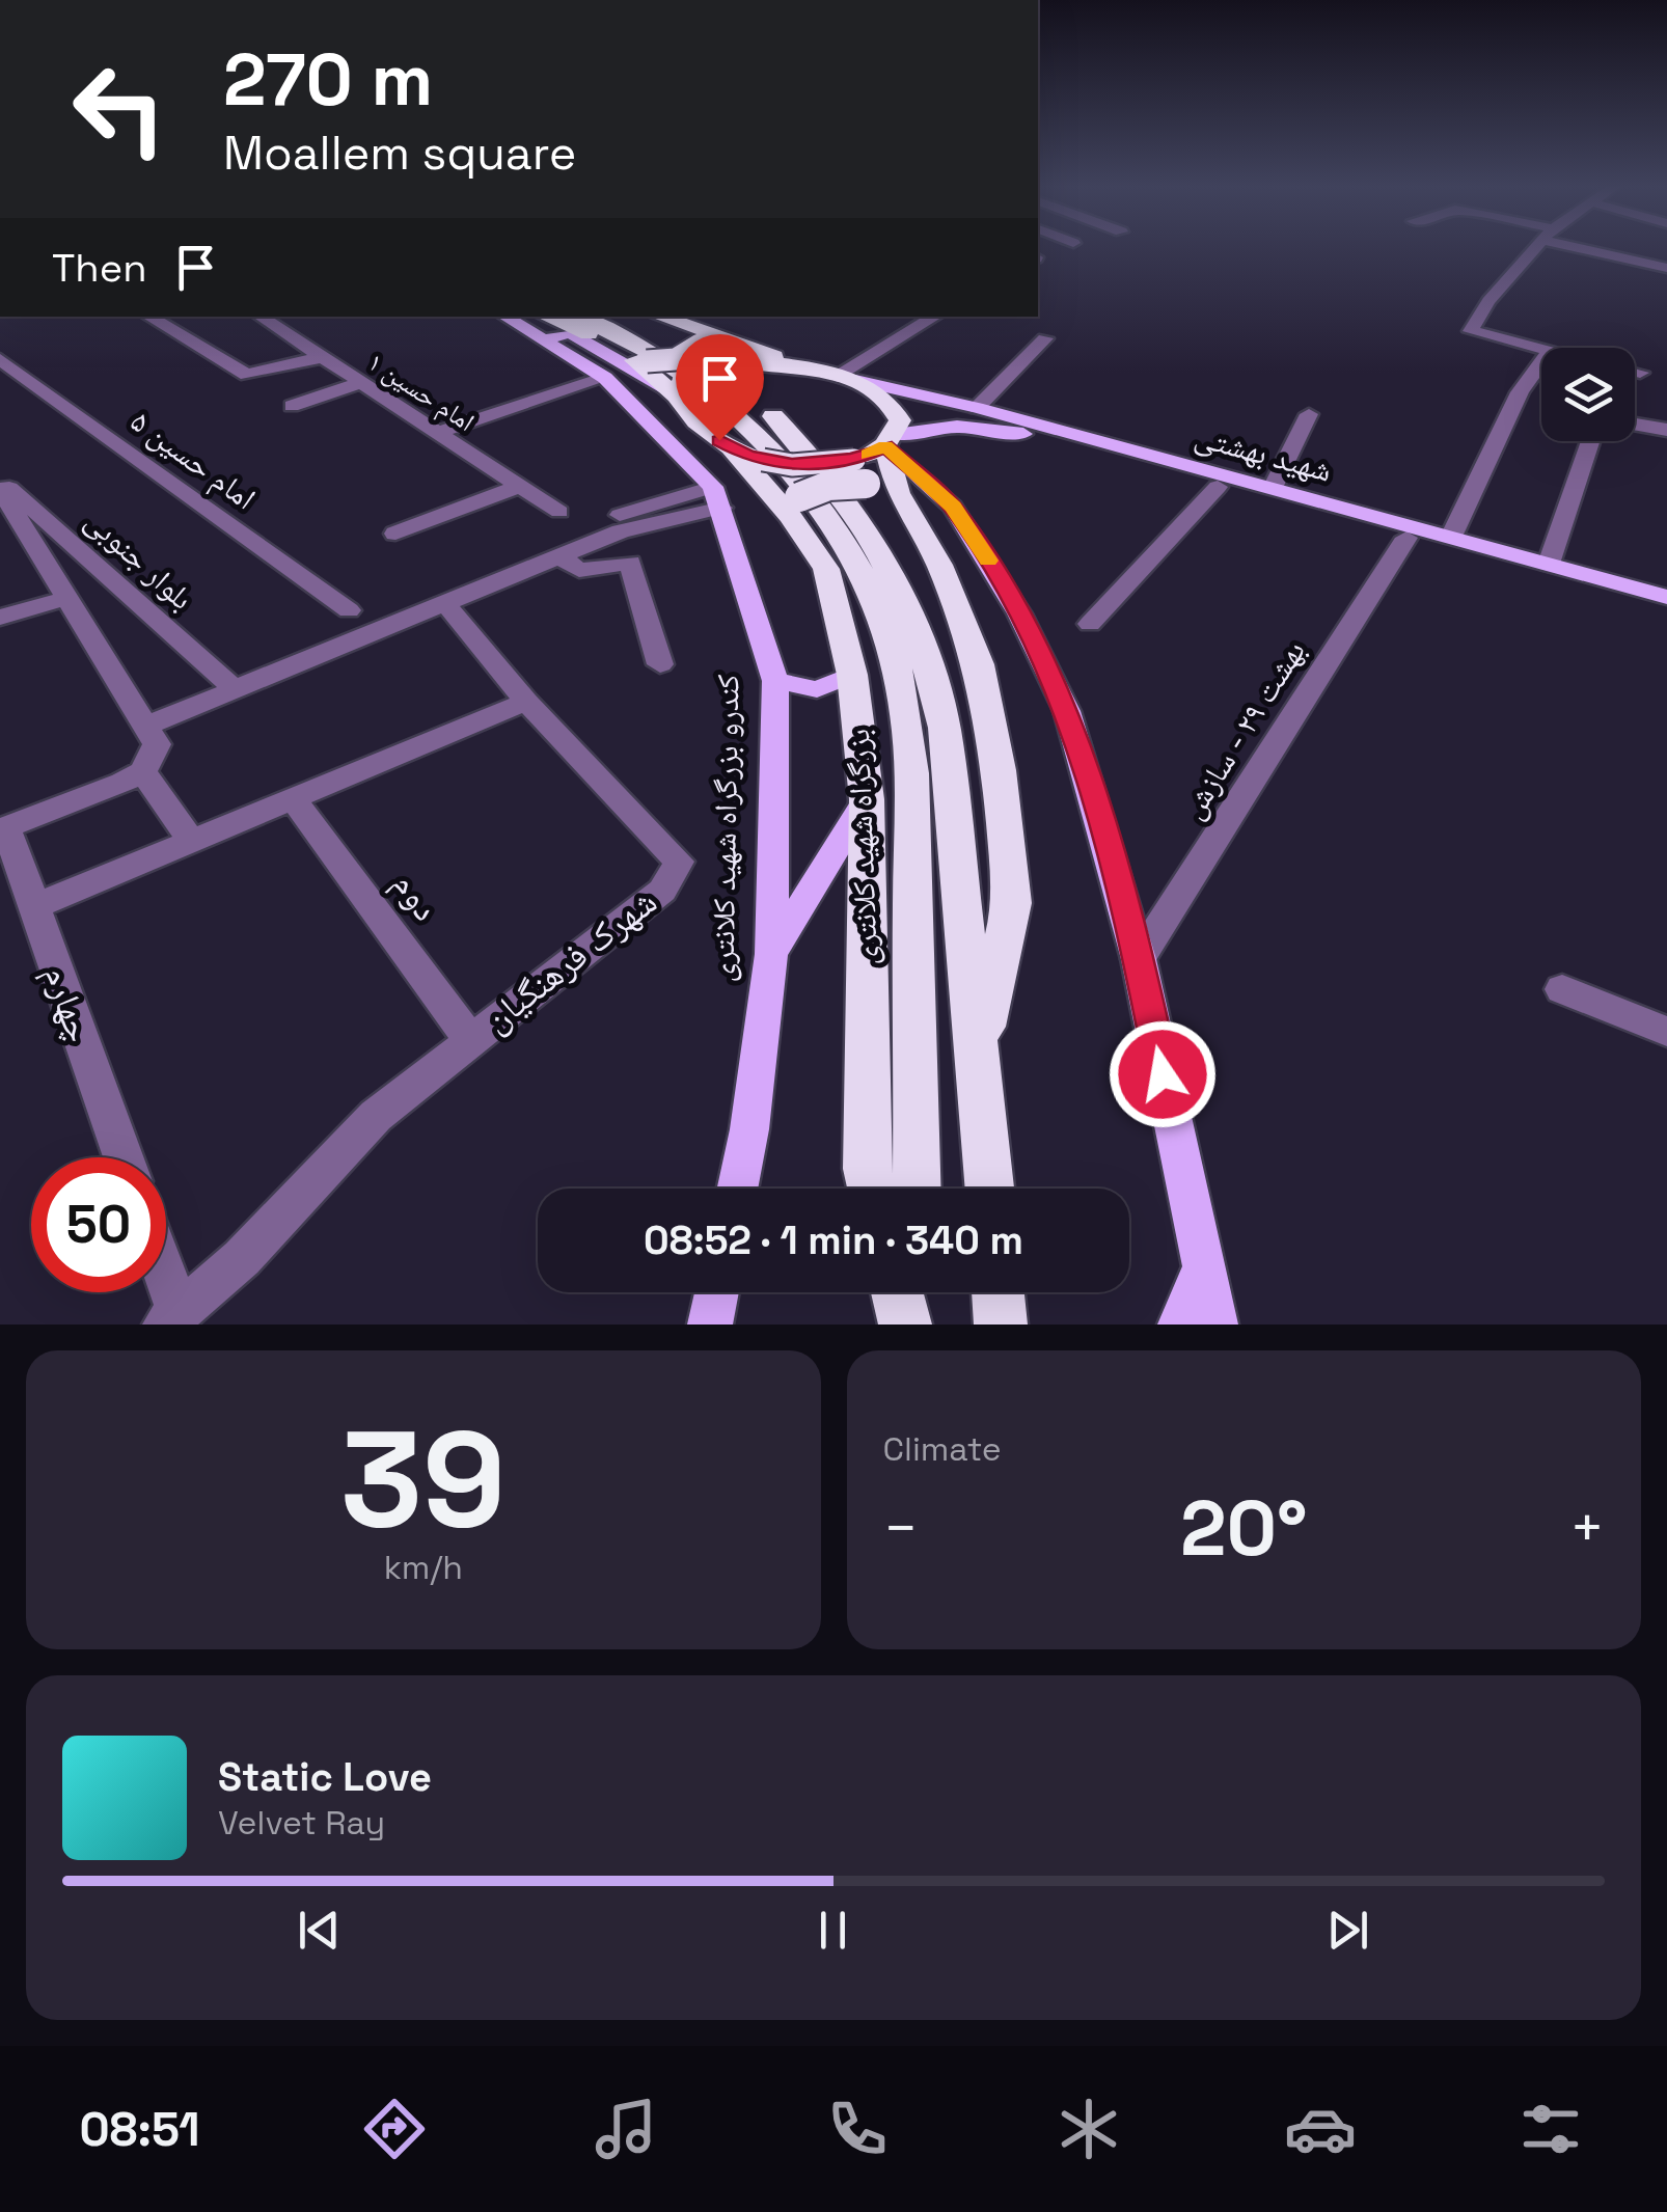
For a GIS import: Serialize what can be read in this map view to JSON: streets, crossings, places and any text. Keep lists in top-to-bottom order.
{
  "streets": {
    "highway": ["بزرگراه شهید کلانتری"],
    "main road": ["شهید بهشتی", "کندرو بزرگراه شهید کلانتری"],
    "street": [
      "امام حسین ۱",
      "امام حسین ۵",
      "بلوار جنوبی",
      "بهشت ۲۹ - سازش",
      "دوم",
      "شهرک فرهنگیان",
      "چهارم"
    ]
  },
  "crossings": [
    ["شهید بهشتی", "بهشت ۲۹ - سازش"],
    ["دوم", "شهرک فرهنگیان"]
  ],
  "page": {
    "turn": ["270 m", "Moallem square"],
    "then": "Then",
    "limit": "50",
    "trip": "08:52 · 1 min · 340 m",
    "tile": [
      ["39", "km/h"],
      "Climate"
    ],
    "heat": ["−", "20°", "+"],
    "song": ["Static Love", "Velvet Ray"],
    "tabs": "08:51"
  }
}
